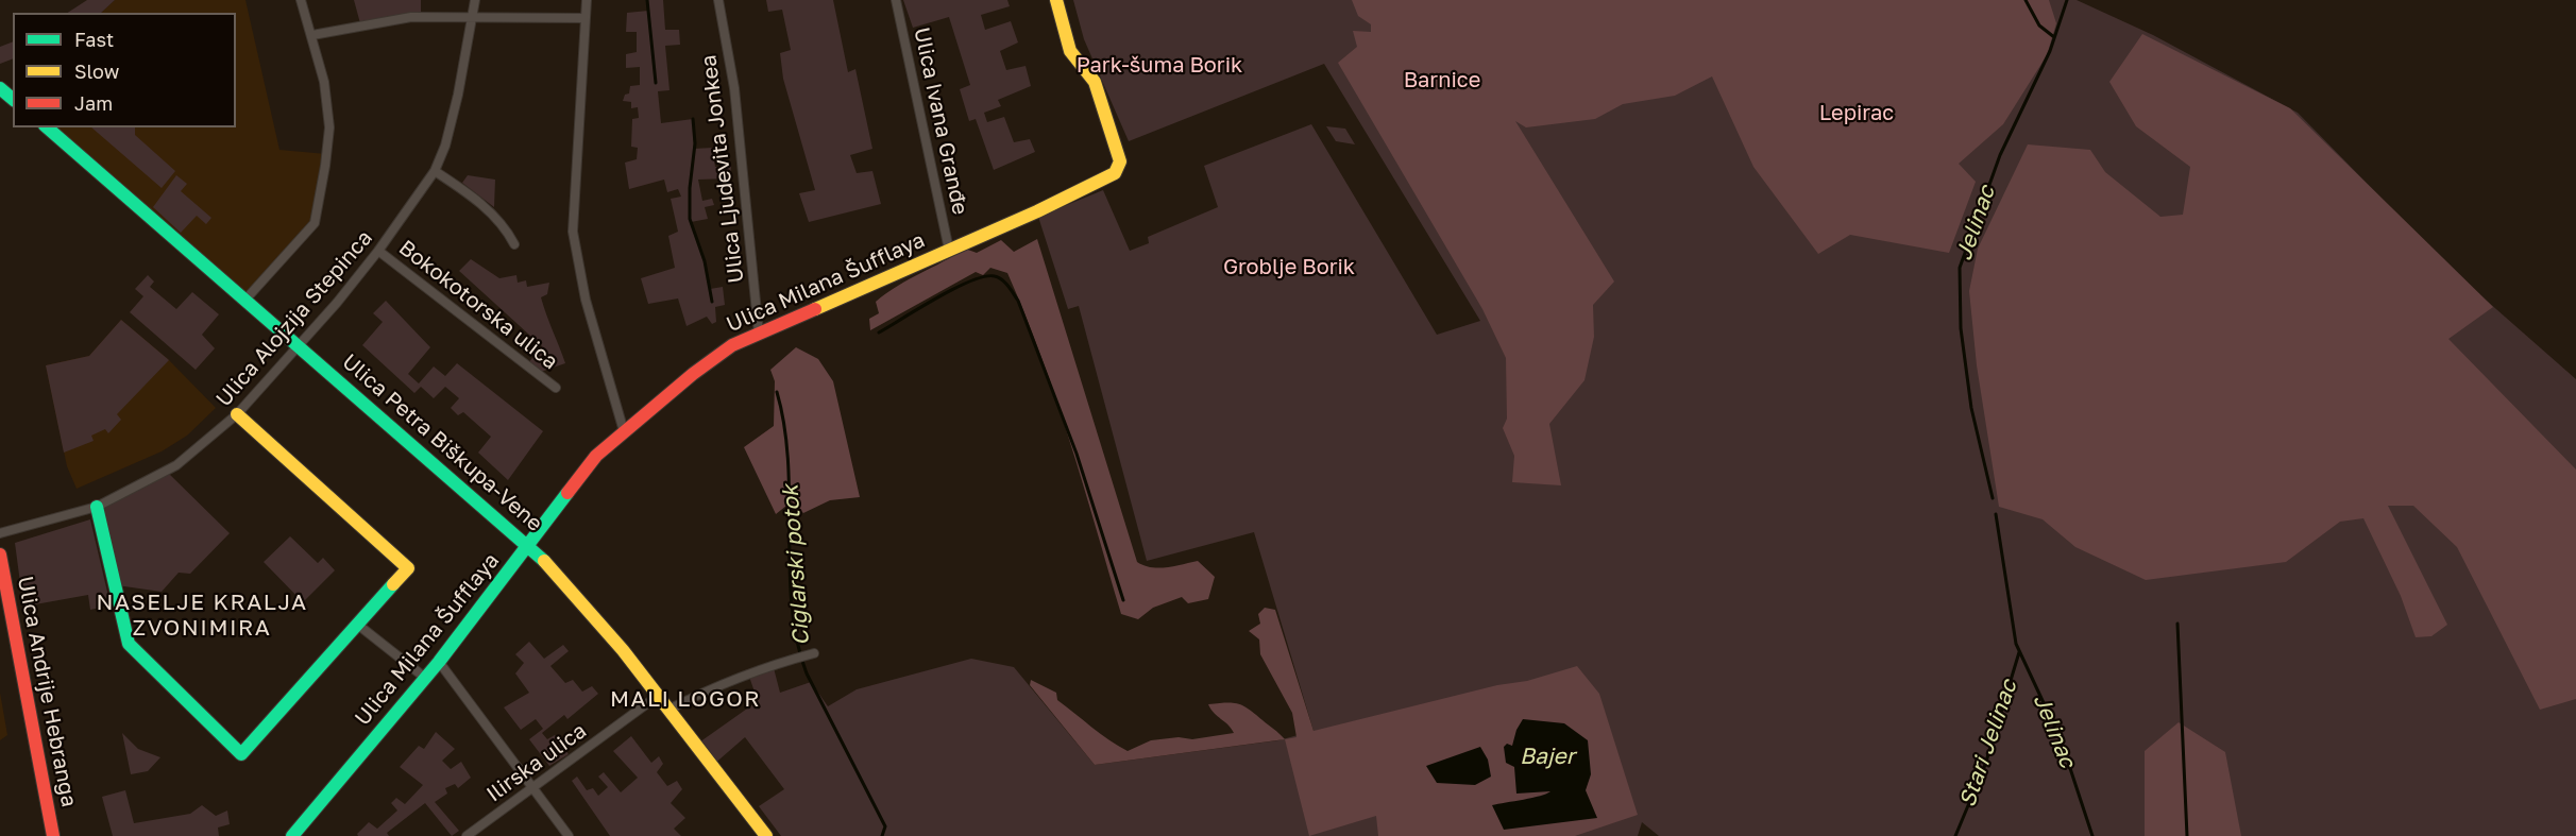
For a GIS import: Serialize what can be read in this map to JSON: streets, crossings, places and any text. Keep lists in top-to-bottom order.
{
  "streets": {
    "street": [
      "Ulica Ivana Granđe",
      "Ulica Ljudevita Jonkea",
      "Ulica Milana Šufflaya",
      "Bokokotorska ulica",
      "Ulica Alojzija Stepinca",
      "Ulica Petra Biškupa-Vene",
      "Ulica Andrije Hebranga",
      "Ilirska ulica"
    ]
  },
  "crossings": [
    ["Ulica Ivana Granđe", "Ulica Milana Šufflaya"],
    ["Ulica Ljudevita Jonkea", "Ulica Milana Šufflaya"],
    ["Ulica Milana Šufflaya", "Ulica Petra Biškupa-Vene"],
    ["Bokokotorska ulica", "Ulica Alojzija Stepinca"],
    ["Ulica Alojzija Stepinca", "Ulica Petra Biškupa-Vene"],
    ["Ulica Petra Biškupa-Vene", "Ilirska ulica"]
  ],
  "districts": ["NASELJE KRALJA ZVONIMIRA", "MALI LOGOR"],
  "water": [
    "Jelinac",
    "Ciglarski potok",
    "Stari Jelinac",
    "Bajer"
  ],
  "parks": [
    "Park-šuma Borik",
    "Barnice",
    "Lepirac",
    "Groblje Borik"
  ],
  "legend": ["Fast", "Slow", "Jam"]
}
